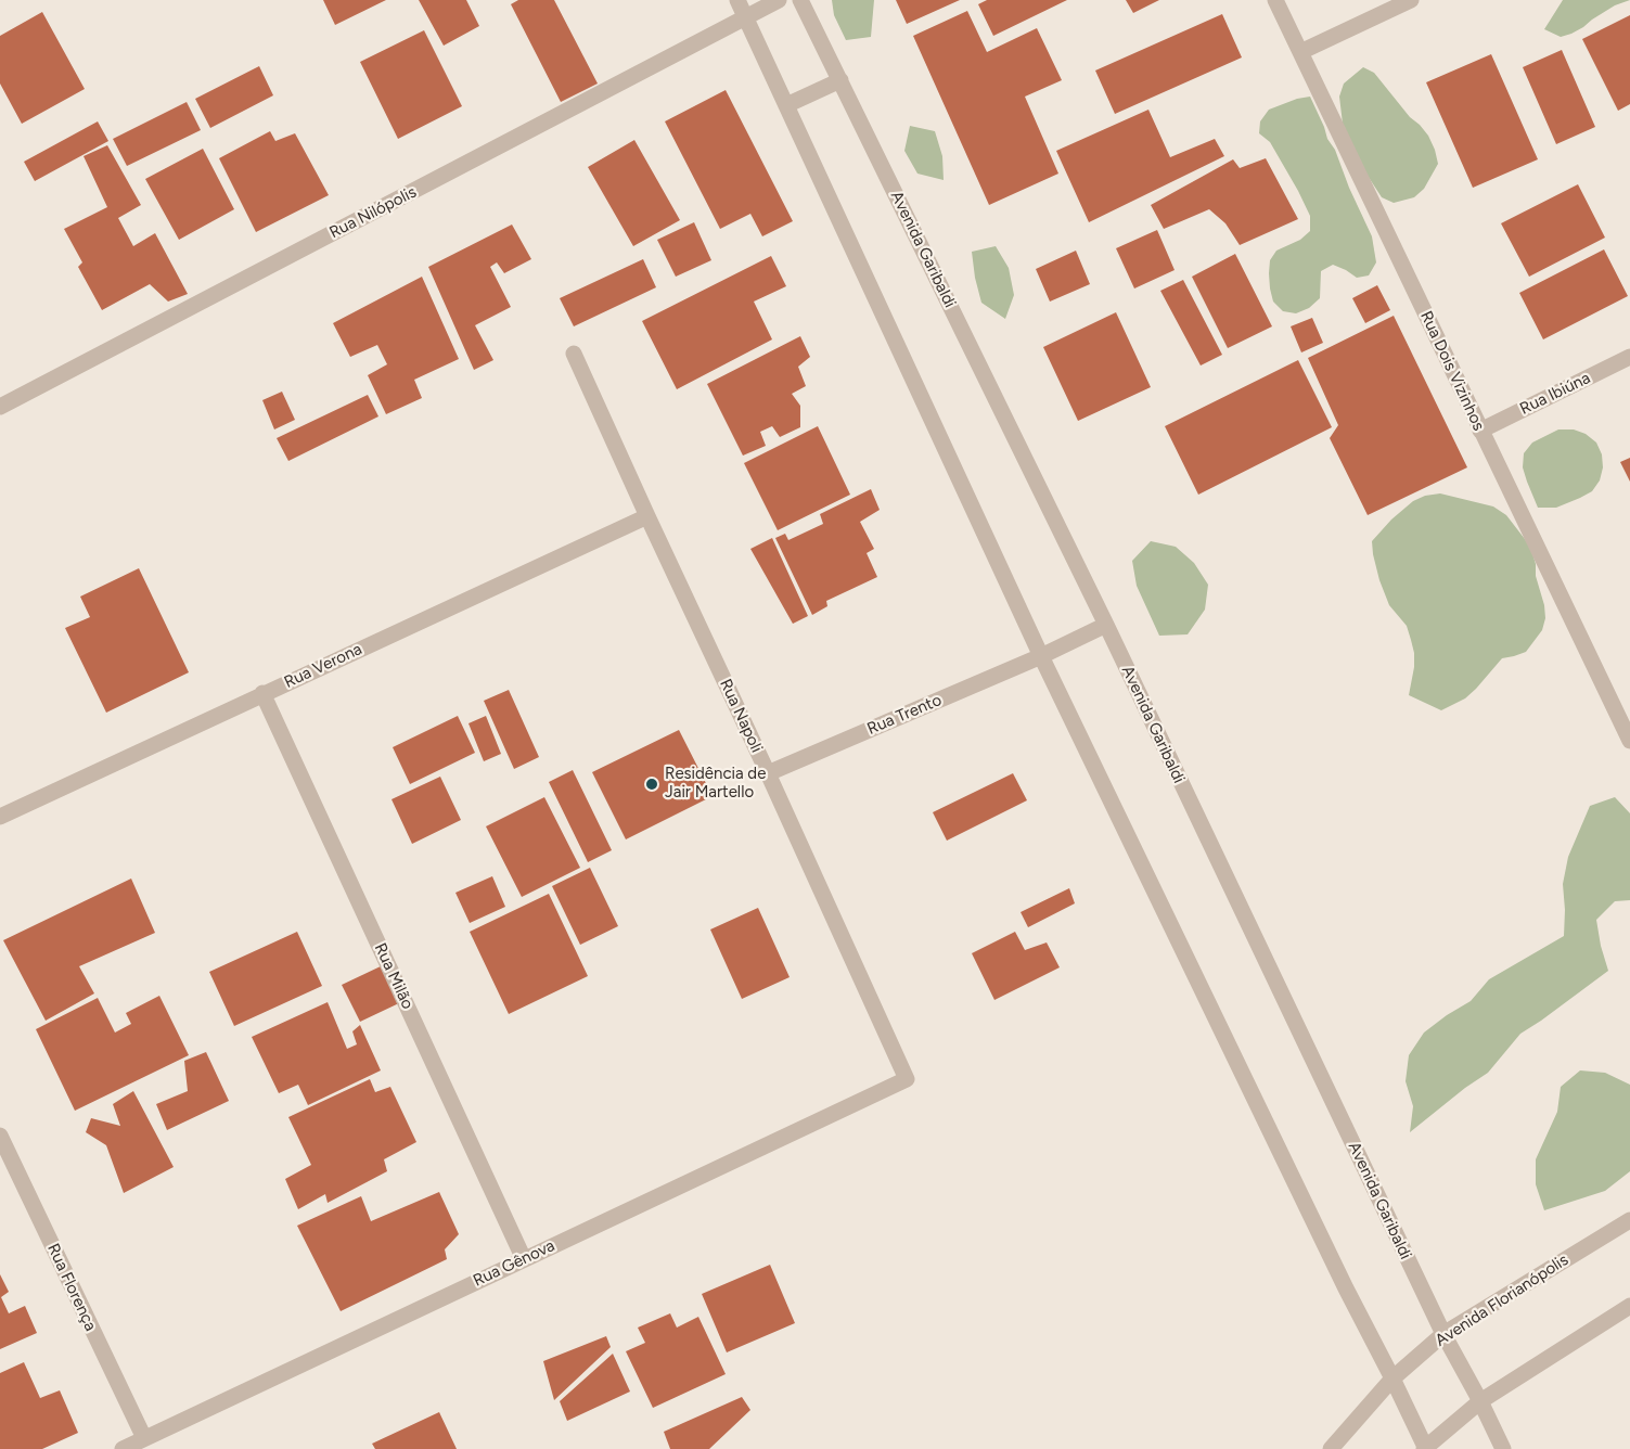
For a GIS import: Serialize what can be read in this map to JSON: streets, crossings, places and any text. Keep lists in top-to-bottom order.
{
  "streets": {
    "street": [
      "Rua Nilópolis",
      "Avenida Garibaldi",
      "Rua Dois Vizinhos",
      "Rua Ibiúna",
      "Rua Verona",
      "Rua Trento",
      "Rua Napoli",
      "Rua Milão",
      "Rua Gênova",
      "Rua Florença",
      "Avenida Florianópolis"
    ]
  },
  "crossings": [
    ["Avenida Garibaldi", "Rua Trento"],
    ["Avenida Garibaldi", "Avenida Florianópolis"],
    ["Rua Dois Vizinhos", "Rua Ibiúna"],
    ["Rua Verona", "Rua Napoli"],
    ["Rua Verona", "Rua Milão"],
    ["Rua Trento", "Rua Napoli"],
    ["Rua Napoli", "Rua Gênova"],
    ["Rua Milão", "Rua Gênova"],
    ["Rua Gênova", "Rua Florença"]
  ],
  "places": ["Residência de Jair Martello"]
}
